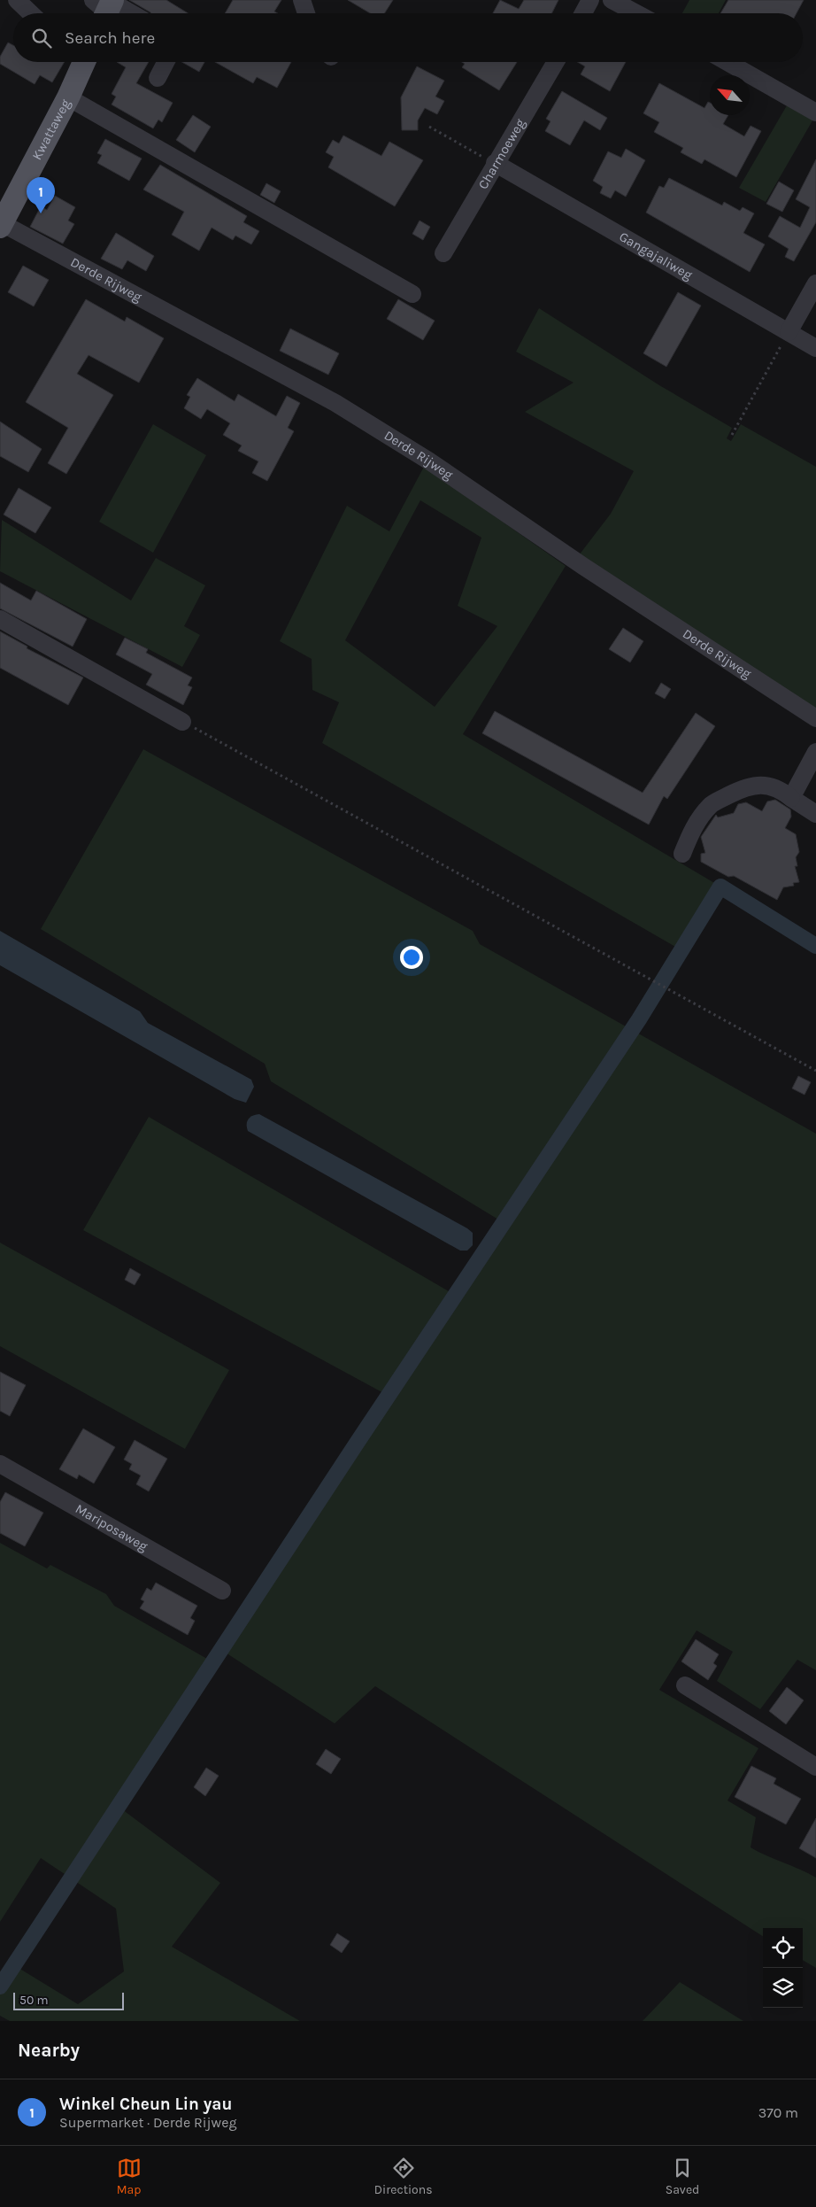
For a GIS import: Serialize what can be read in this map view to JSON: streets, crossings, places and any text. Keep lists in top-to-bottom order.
{
  "streets": {
    "main road": ["Kwattaweg"],
    "street": [
      "Charmoeweg",
      "Gangajaliweg",
      "Derde Rijweg",
      "Mariposaweg"
    ]
  },
  "crossings": [
    ["Kwattaweg", "Derde Rijweg"],
    ["Charmoeweg", "Gangajaliweg"]
  ],
  "scale_bar": "50 m",
  "north": "top left",
  "page": {
    "search": "Search here",
    "pins": "1",
    "scale": "50 m",
    "heading": "Nearby",
    "list": [
      {
        "mark": "1",
        "name": "Winkel Cheun Lin yau",
        "note": "Supermarket · Derde Rijweg",
        "value": "370 m"
      }
    ],
    "nav": ["Map", "Directions", "Saved"]
  }
}
